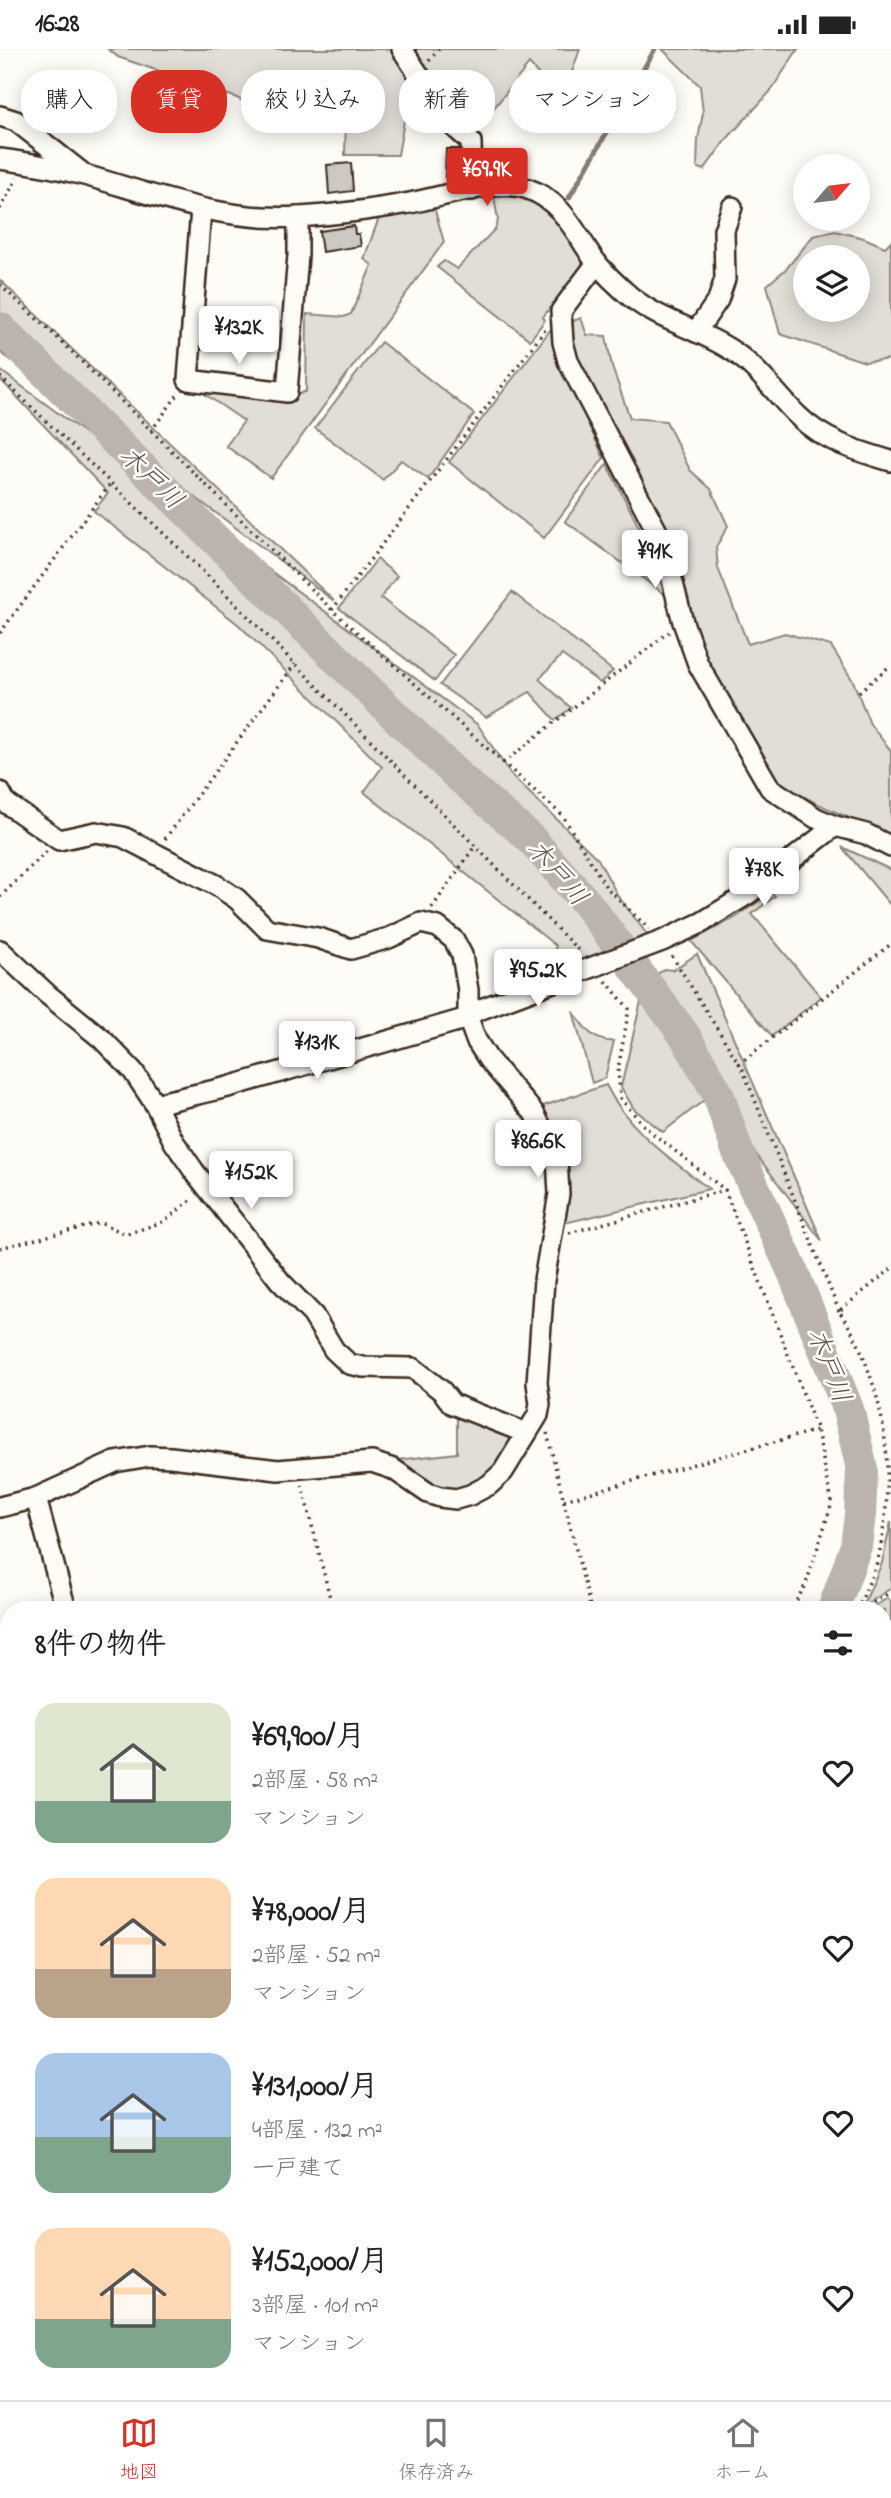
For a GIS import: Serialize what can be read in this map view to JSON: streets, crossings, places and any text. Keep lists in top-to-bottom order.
{
  "water": ["木戸川"],
  "north": "top right",
  "page": {
    "status": "16:28",
    "chip": [
      "購入",
      "賃貸",
      "絞り込み",
      "新着",
      "マンション"
    ],
    "price": [
      "¥69.9K",
      "¥132K",
      "¥91K",
      "¥78K",
      "¥95.2K",
      "¥131K",
      "¥86.6K",
      "¥152K"
    ],
    "heading": "8件の物件",
    "list": [
      {
        "name": "¥69,900/月",
        "note": "2部屋 · 58 m² · マンション"
      },
      {
        "name": "¥78,000/月",
        "note": "2部屋 · 52 m² · マンション"
      },
      {
        "name": "¥131,000/月",
        "note": "4部屋 · 132 m² · 一戸建て"
      },
      {
        "name": "¥152,000/月",
        "note": "3部屋 · 101 m² · マンション"
      }
    ],
    "tabs": ["地図", "保存済み", "ホーム"]
  }
}
